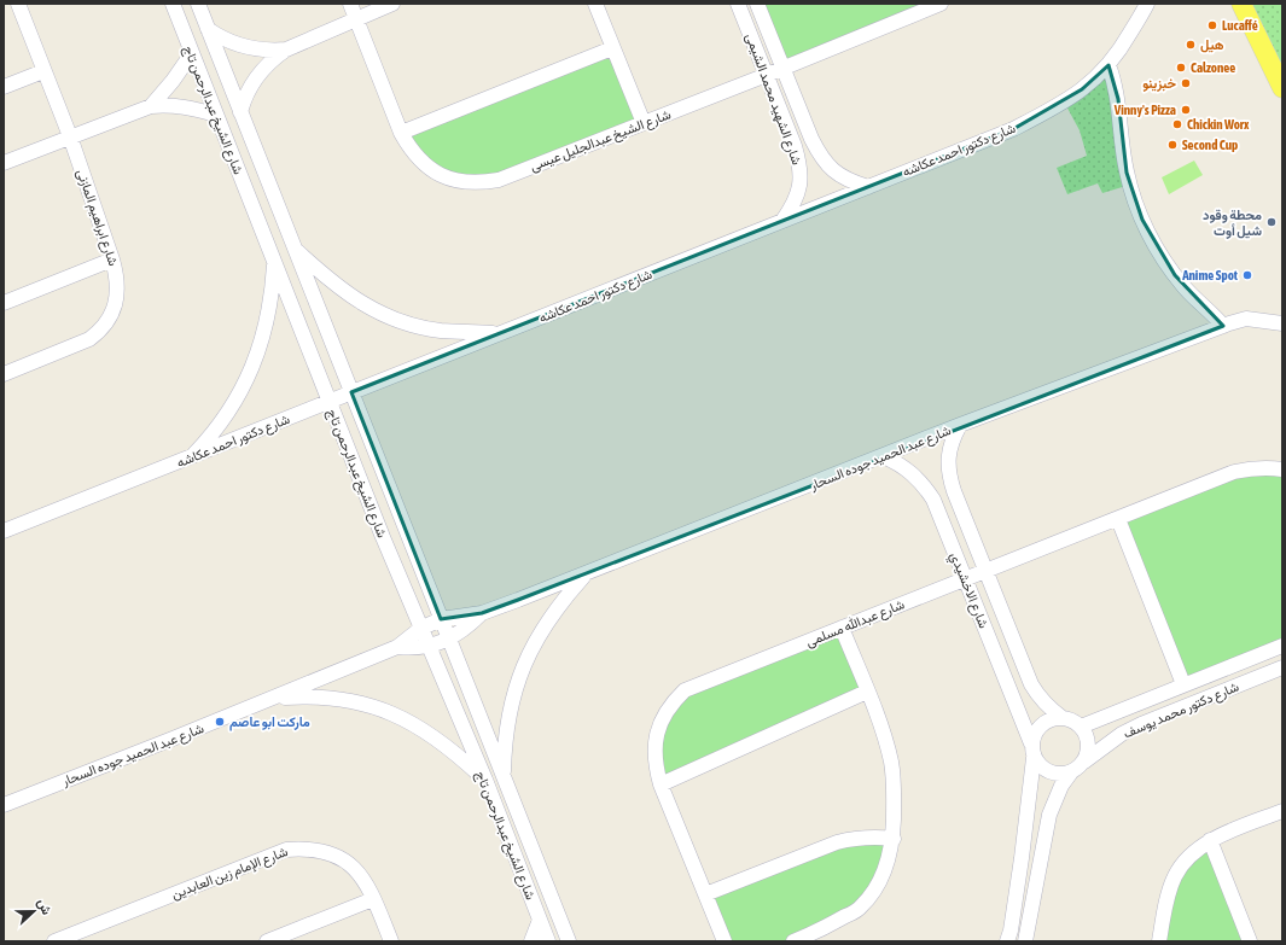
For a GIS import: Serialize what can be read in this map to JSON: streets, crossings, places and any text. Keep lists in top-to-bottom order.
{
  "streets": {
    "street": [
      "شارع الشهيد محمد الشيمى",
      "شارع الشيخ عبدالرحمن تاج",
      "شارع الشيخ عبدالجليل عيسى",
      "شارع دكتور احمد عكاشه",
      "شارع ابراهيم المازنى",
      "شارع عبد الحميد جوده السحار",
      "شارع الاخشيدي",
      "شارع عبدالله مسلمى",
      "شارع دكتور محمد يوسف",
      "شارع الإمام زين العابدين"
    ]
  },
  "crossings": [
    ["شارع الشهيد محمد الشيمى", "شارع الشيخ عبدالجليل عيسى"],
    ["شارع الشهيد محمد الشيمى", "شارع دكتور احمد عكاشه"],
    ["شارع الشيخ عبدالرحمن تاج", "شارع دكتور احمد عكاشه"],
    ["شارع الشيخ عبدالرحمن تاج", "شارع عبد الحميد جوده السحار"],
    ["شارع عبد الحميد جوده السحار", "شارع الاخشيدي"],
    ["شارع الاخشيدي", "شارع عبدالله مسلمى"],
    ["شارع الاخشيدي", "شارع دكتور محمد يوسف"]
  ],
  "places": [
    "Lucaffé",
    "هيل",
    "Calzonee",
    "خبزينو",
    "Vinny's Pizza",
    "Chickin Worx",
    "Second Cup",
    "محطة وقود شيل أوت",
    "Anime Spot",
    "ماركت ابو عاصم"
  ],
  "north": "right"
}
